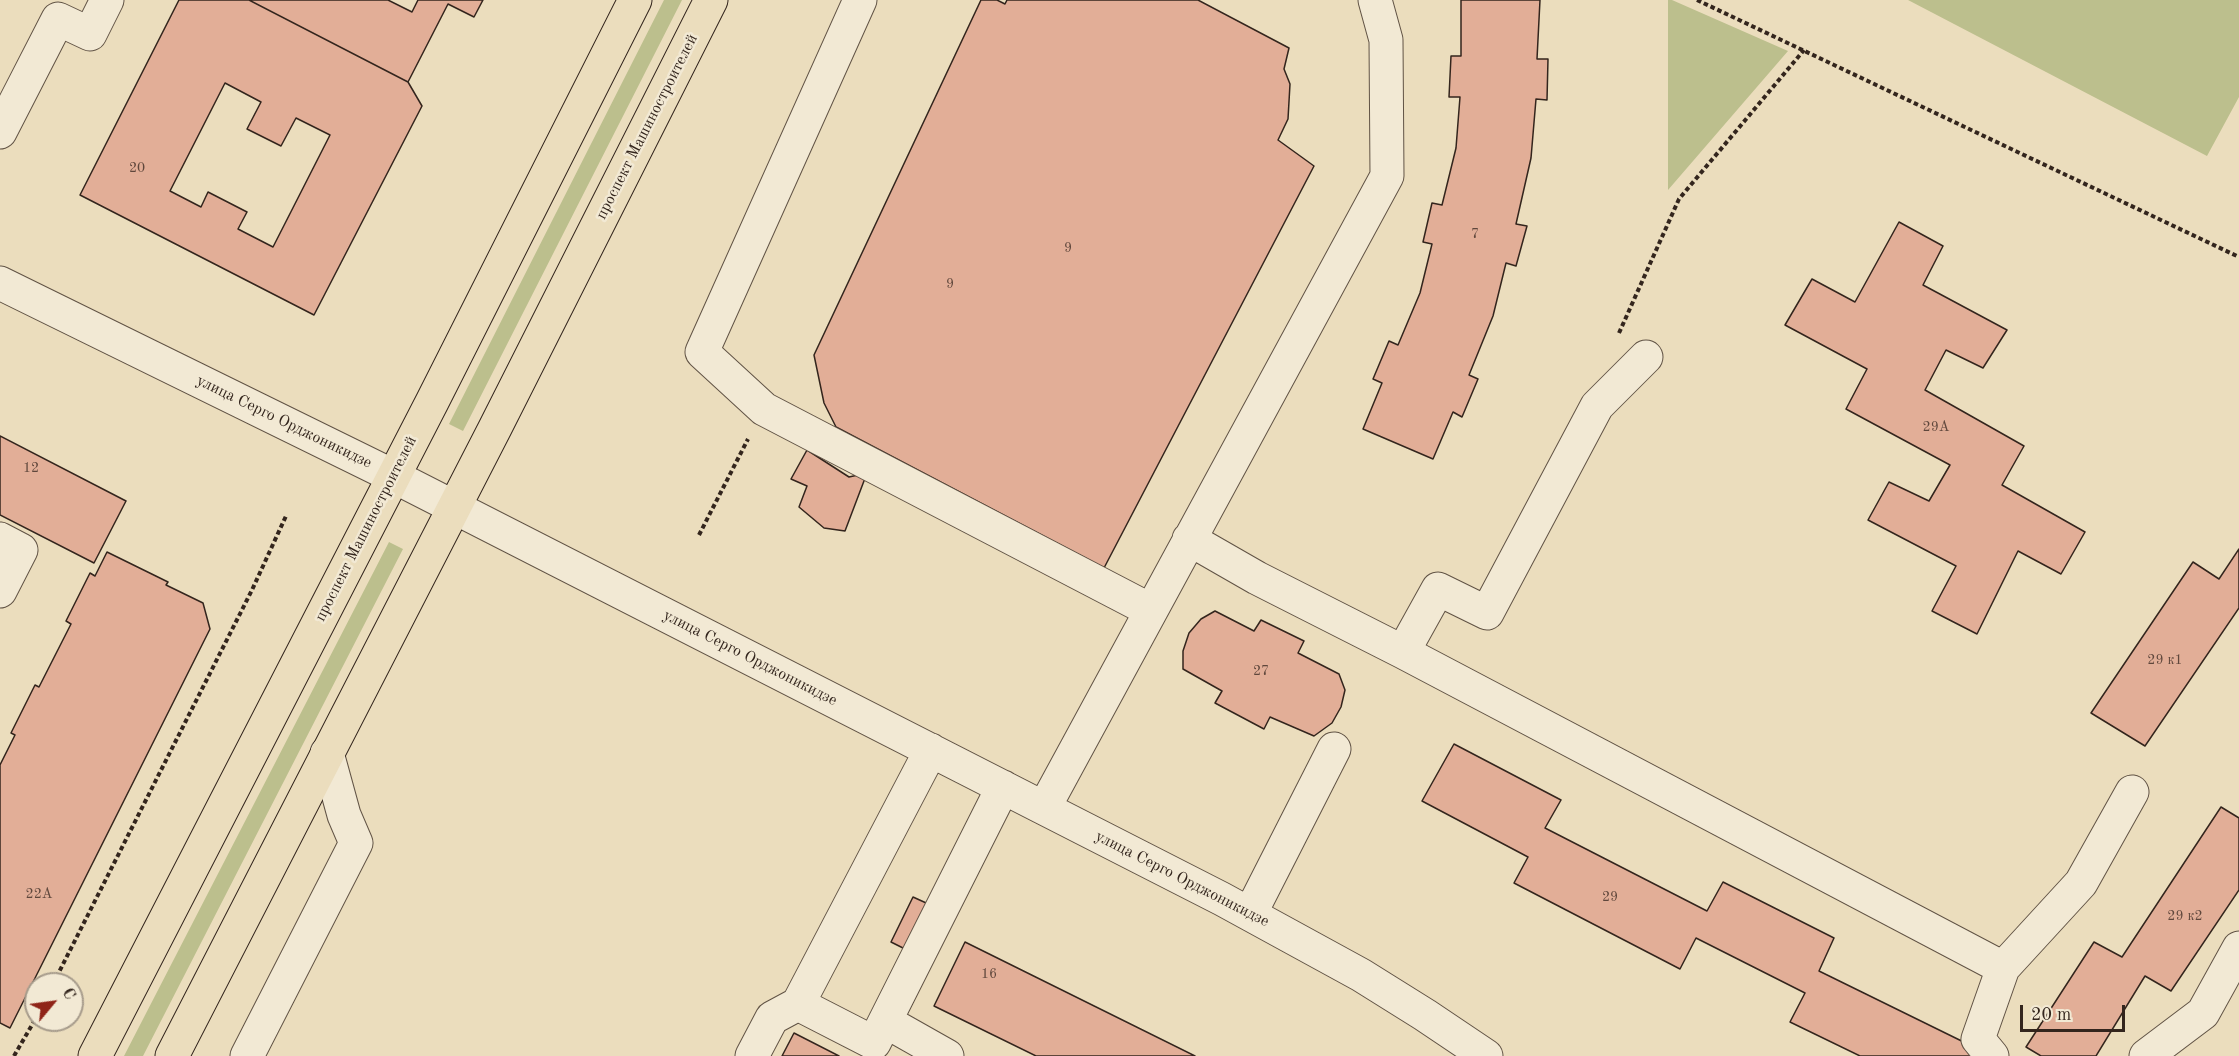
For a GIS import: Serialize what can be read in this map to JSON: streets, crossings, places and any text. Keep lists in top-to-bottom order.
{
  "streets": {
    "main road": ["проспект Машиностроителей"],
    "street": ["улица Серго Орджоникидзе"]
  },
  "crossings": [
    ["проспект Машиностроителей", "улица Серго Орджоникидзе"]
  ],
  "house_numbers": [
    "20",
    "7",
    "9",
    "9",
    "29А",
    "12",
    "29 к1",
    "27",
    "22А",
    "29",
    "29 к2",
    "16"
  ],
  "scale_bar": "20 m",
  "north": "top right"
}
